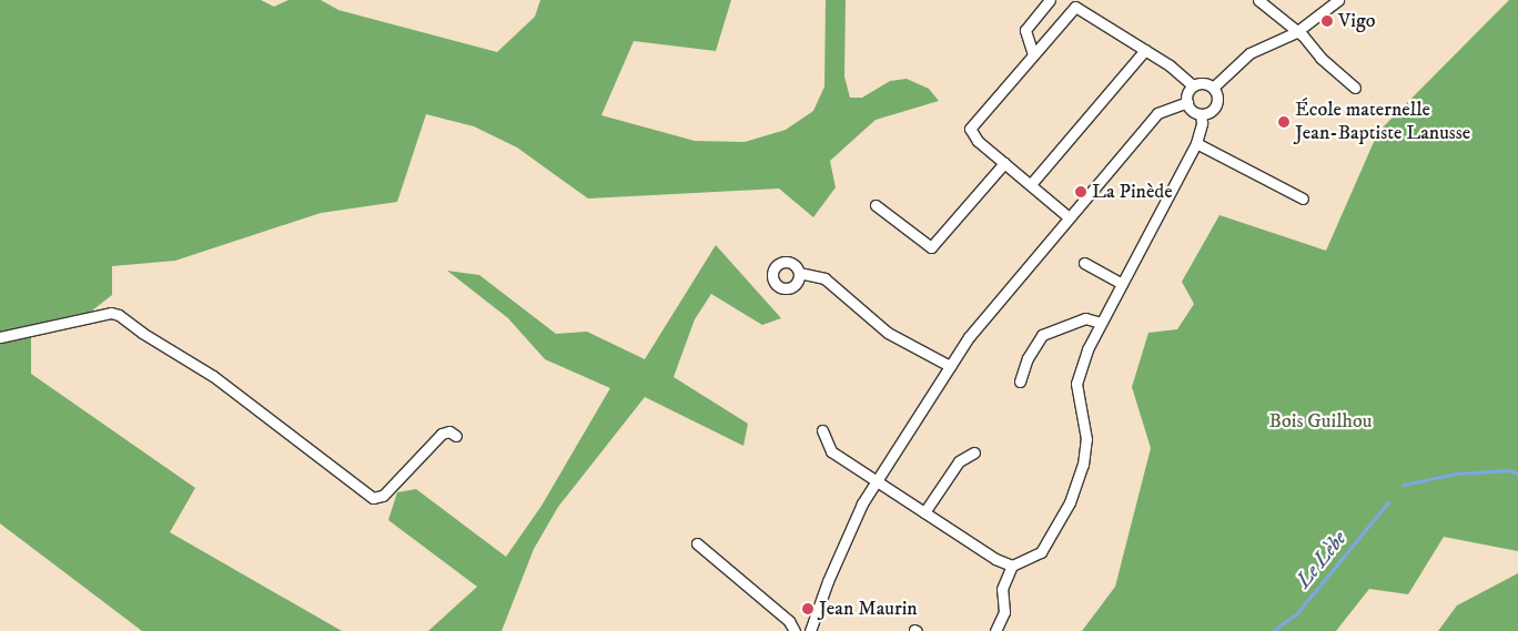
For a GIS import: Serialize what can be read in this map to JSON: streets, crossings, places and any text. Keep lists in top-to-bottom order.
{
  "water": ["Le Lèbe"],
  "parks": ["Bois Guilhou"],
  "places": [
    "Vigo",
    "École maternelle Jean-Baptiste Lanusse",
    "La Pinède",
    "Jean Maurin"
  ]
}
